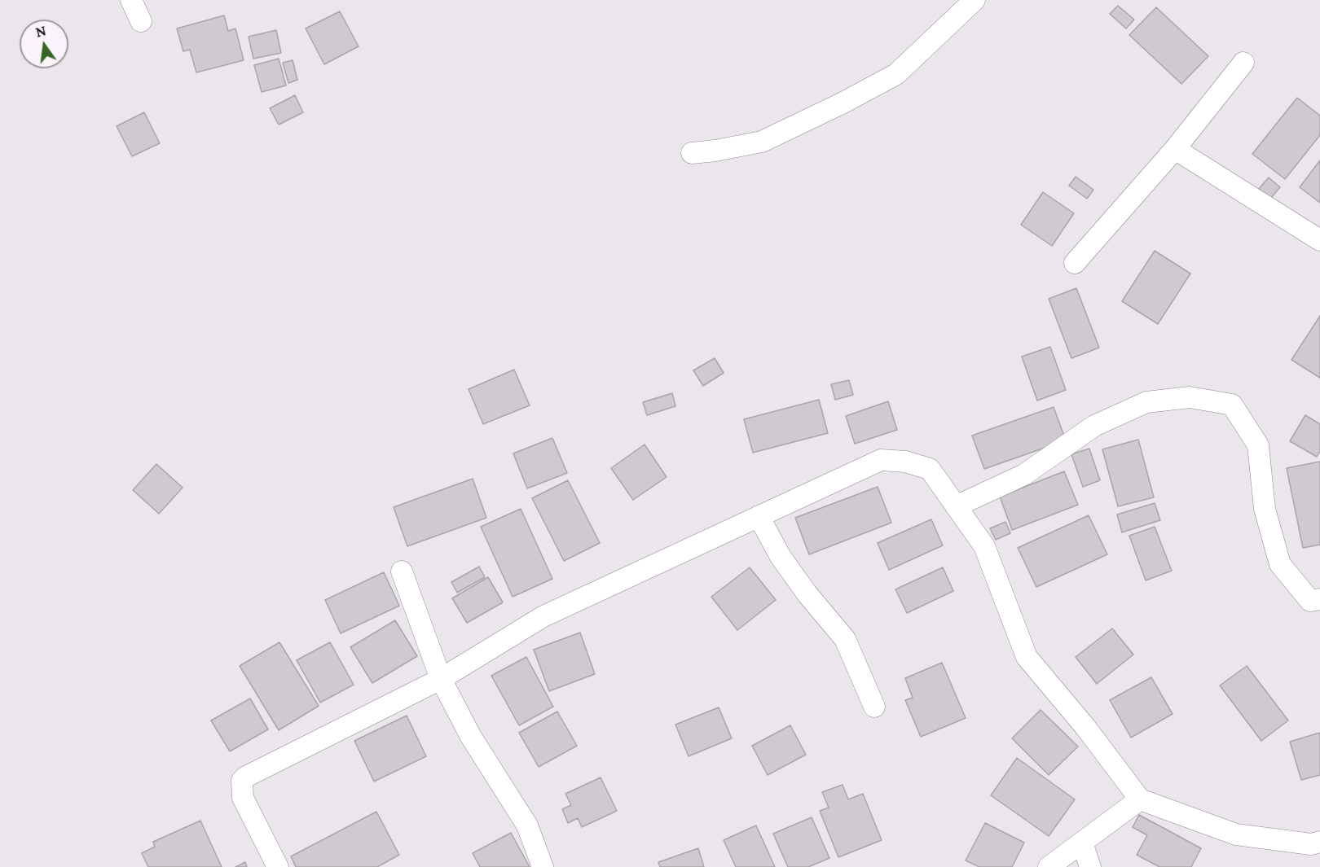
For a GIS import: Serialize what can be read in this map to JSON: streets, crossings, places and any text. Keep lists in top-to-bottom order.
{
  "north": "top"
}
